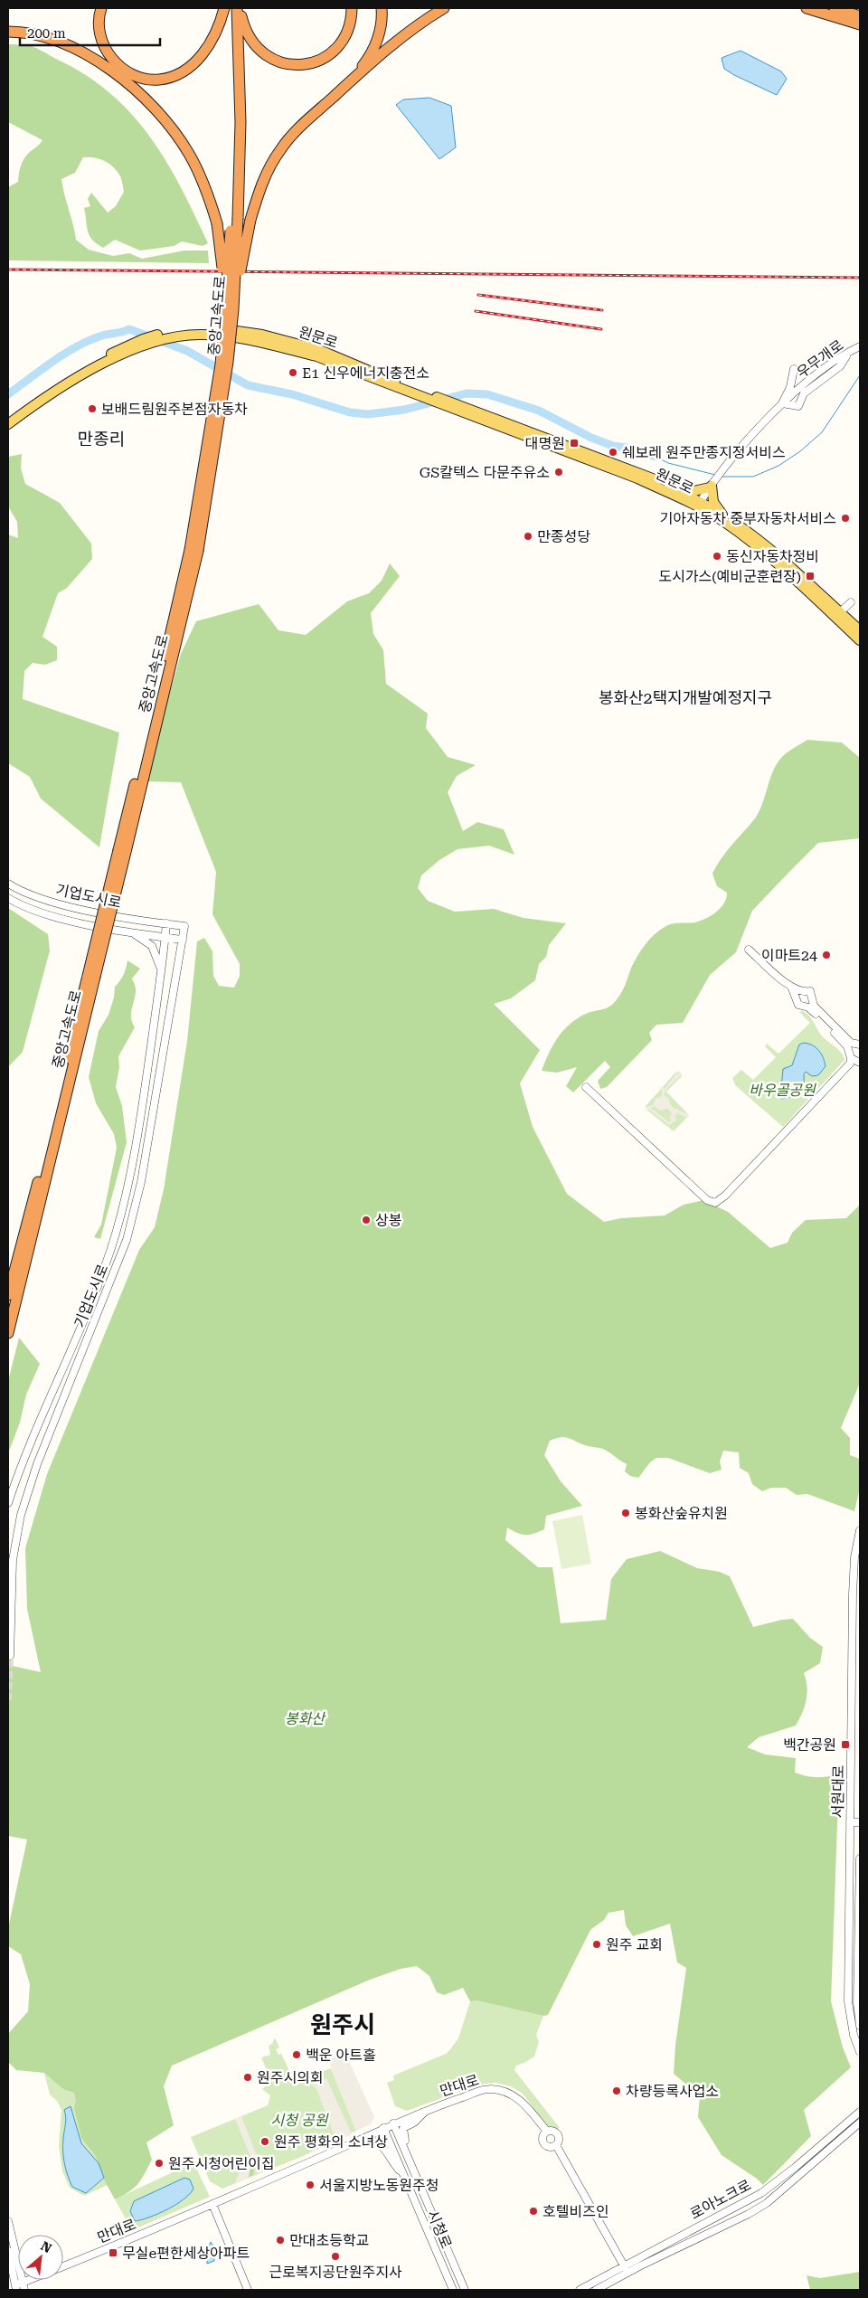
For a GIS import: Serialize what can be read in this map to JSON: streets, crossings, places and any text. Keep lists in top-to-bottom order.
{
  "streets": {
    "highway": ["중앙고속도로"],
    "main road": ["원문로"],
    "street": [
      "우무개로",
      "기업도시로",
      "서원대로",
      "만대로",
      "로아노크로",
      "시청로"
    ]
  },
  "crossings": [
    ["만대로", "시청로"]
  ],
  "districts": ["만종리", "봉화산2택지개발예정지구", "원주시"],
  "parks": ["바우골공원", "봉화산", "시청 공원"],
  "places": {
    "other": [
      "E1 신우에너지충전소",
      "보배드림원주본점자동차",
      "쉐보레 원주만종지정서비스",
      "GS칼텍스 다문주유소",
      "기아자동차 중부자동차서비스",
      "만종성당",
      "동신자동차정비",
      "이마트24",
      "상봉",
      "봉화산숲유치원",
      "원주 교회",
      "백운 아트홀",
      "원주시의회",
      "차량등록사업소",
      "원주 평화의 소녀상",
      "원주시청어린이집",
      "서울지방노동원주청",
      "호텔비즈인",
      "만대초등학교",
      "근로복지공단원주지사"
    ],
    "transit": [
      "대명원",
      "도시가스(예비군훈련장)",
      "백간공원",
      "무실e편한세상아파트"
    ]
  },
  "scale_bar": "200 m",
  "north": "top right"
}
